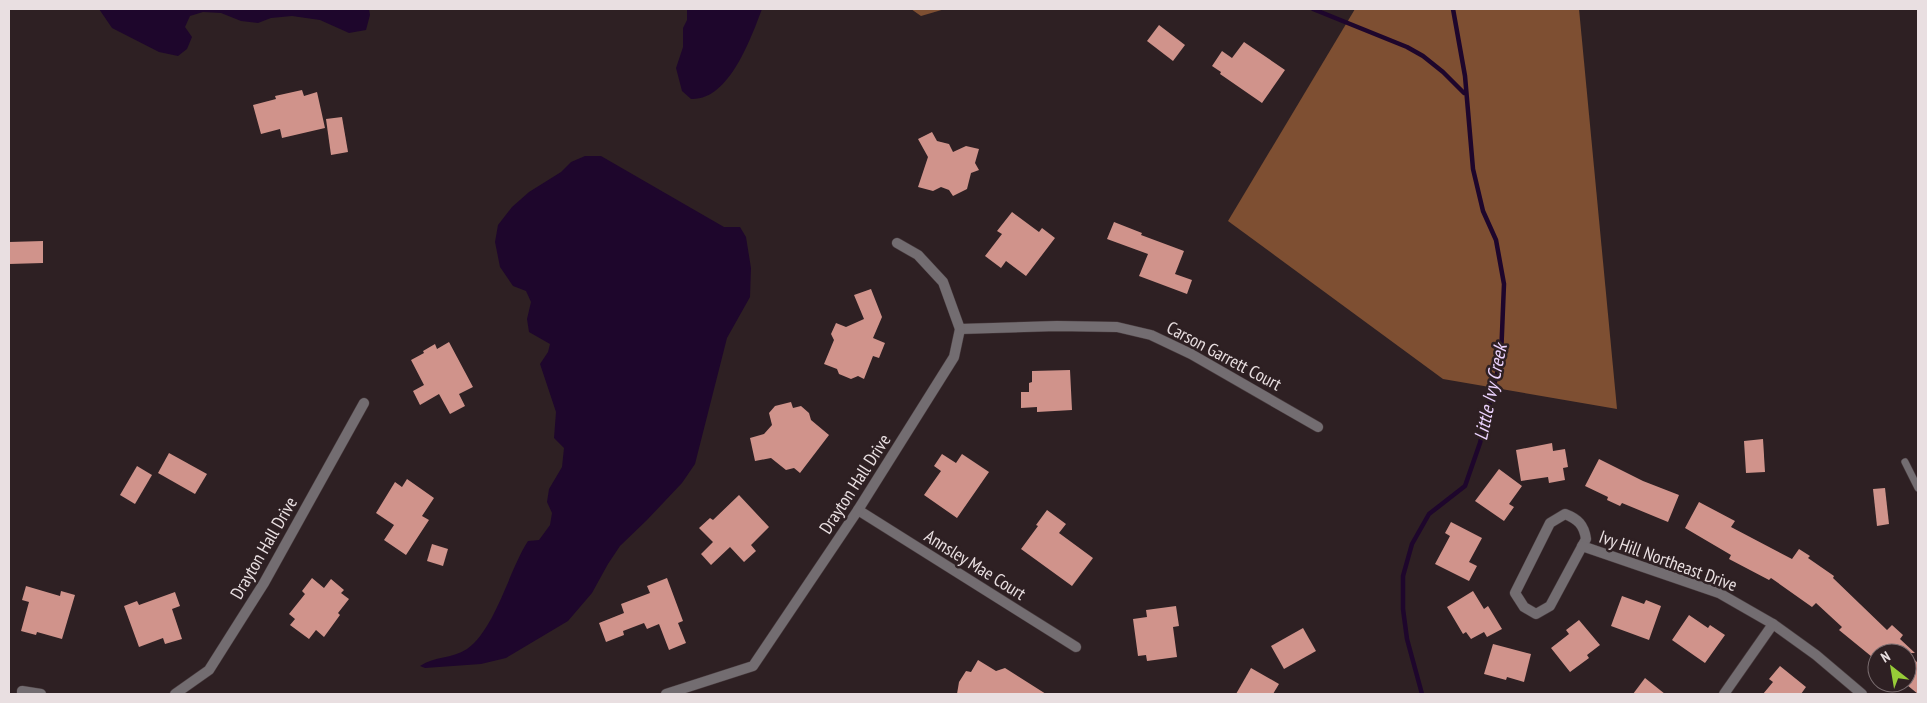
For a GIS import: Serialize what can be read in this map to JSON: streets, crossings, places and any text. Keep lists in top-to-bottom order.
{
  "streets": {
    "street": [
      "Carson Garrett Court",
      "Drayton Hall Drive",
      "Ivy Hill Northeast Drive",
      "Annsley Mae Court"
    ]
  },
  "crossings": [
    ["Carson Garrett Court", "Drayton Hall Drive"],
    ["Drayton Hall Drive", "Annsley Mae Court"]
  ],
  "water": ["Little Ivy Creek"],
  "north": "top left"
}
